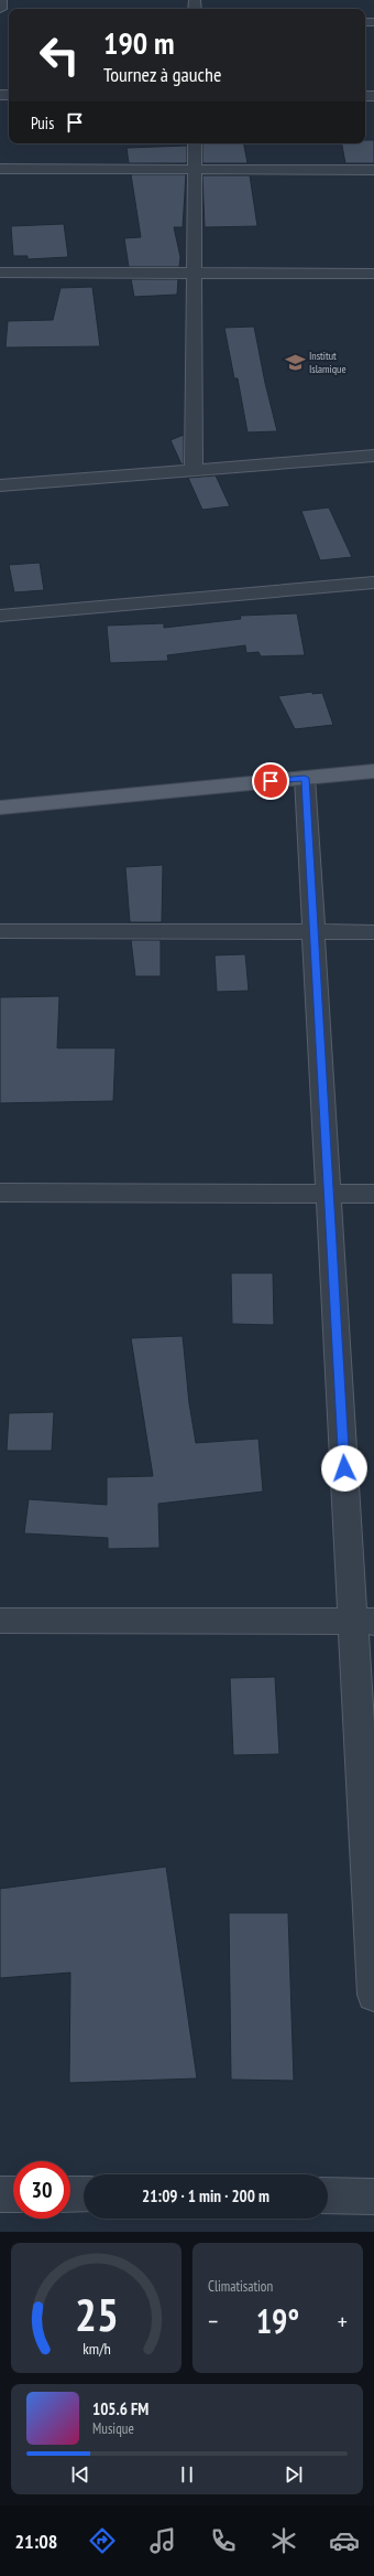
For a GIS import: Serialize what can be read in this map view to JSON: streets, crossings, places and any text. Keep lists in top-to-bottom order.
{
  "places": {
    "school or university": ["Institut Islamique"]
  },
  "page": {
    "turn": ["190 m", "Tournez à gauche"],
    "then": "Puis",
    "limit": "30",
    "trip": "21:09 · 1 min · 200 m",
    "tile": "Climatisation",
    "heat": ["−", "19°", "+"],
    "song": ["105.6 FM", "Musique"],
    "tabs": "21:08",
    "gauge": ["25", "km/h"]
  }
}
